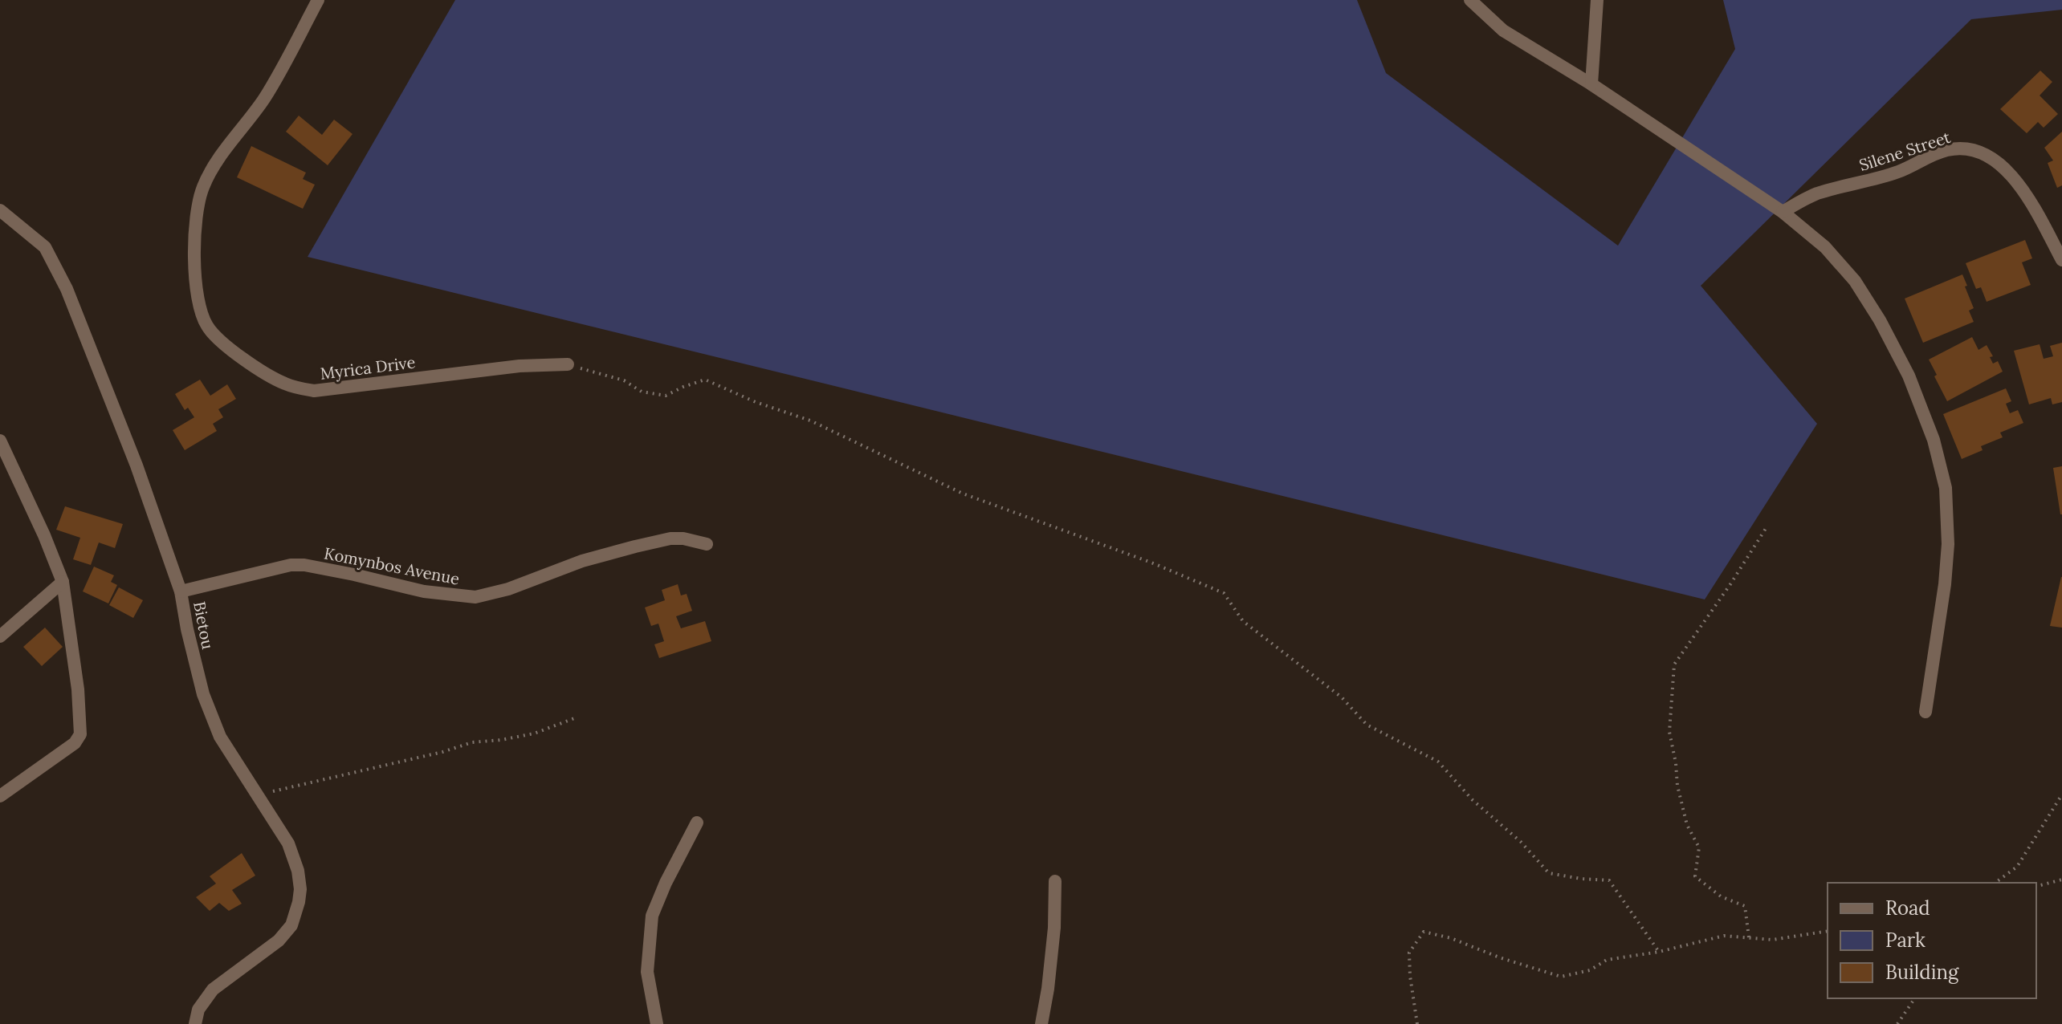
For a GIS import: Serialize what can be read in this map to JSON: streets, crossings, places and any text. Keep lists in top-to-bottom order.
{
  "streets": {
    "street": [
      "Silene Street",
      "Myrica Drive",
      "Komynbos Avenue",
      "Bietou"
    ]
  },
  "crossings": [
    ["Komynbos Avenue", "Bietou"]
  ],
  "legend": ["Road", "Park", "Building"]
}
